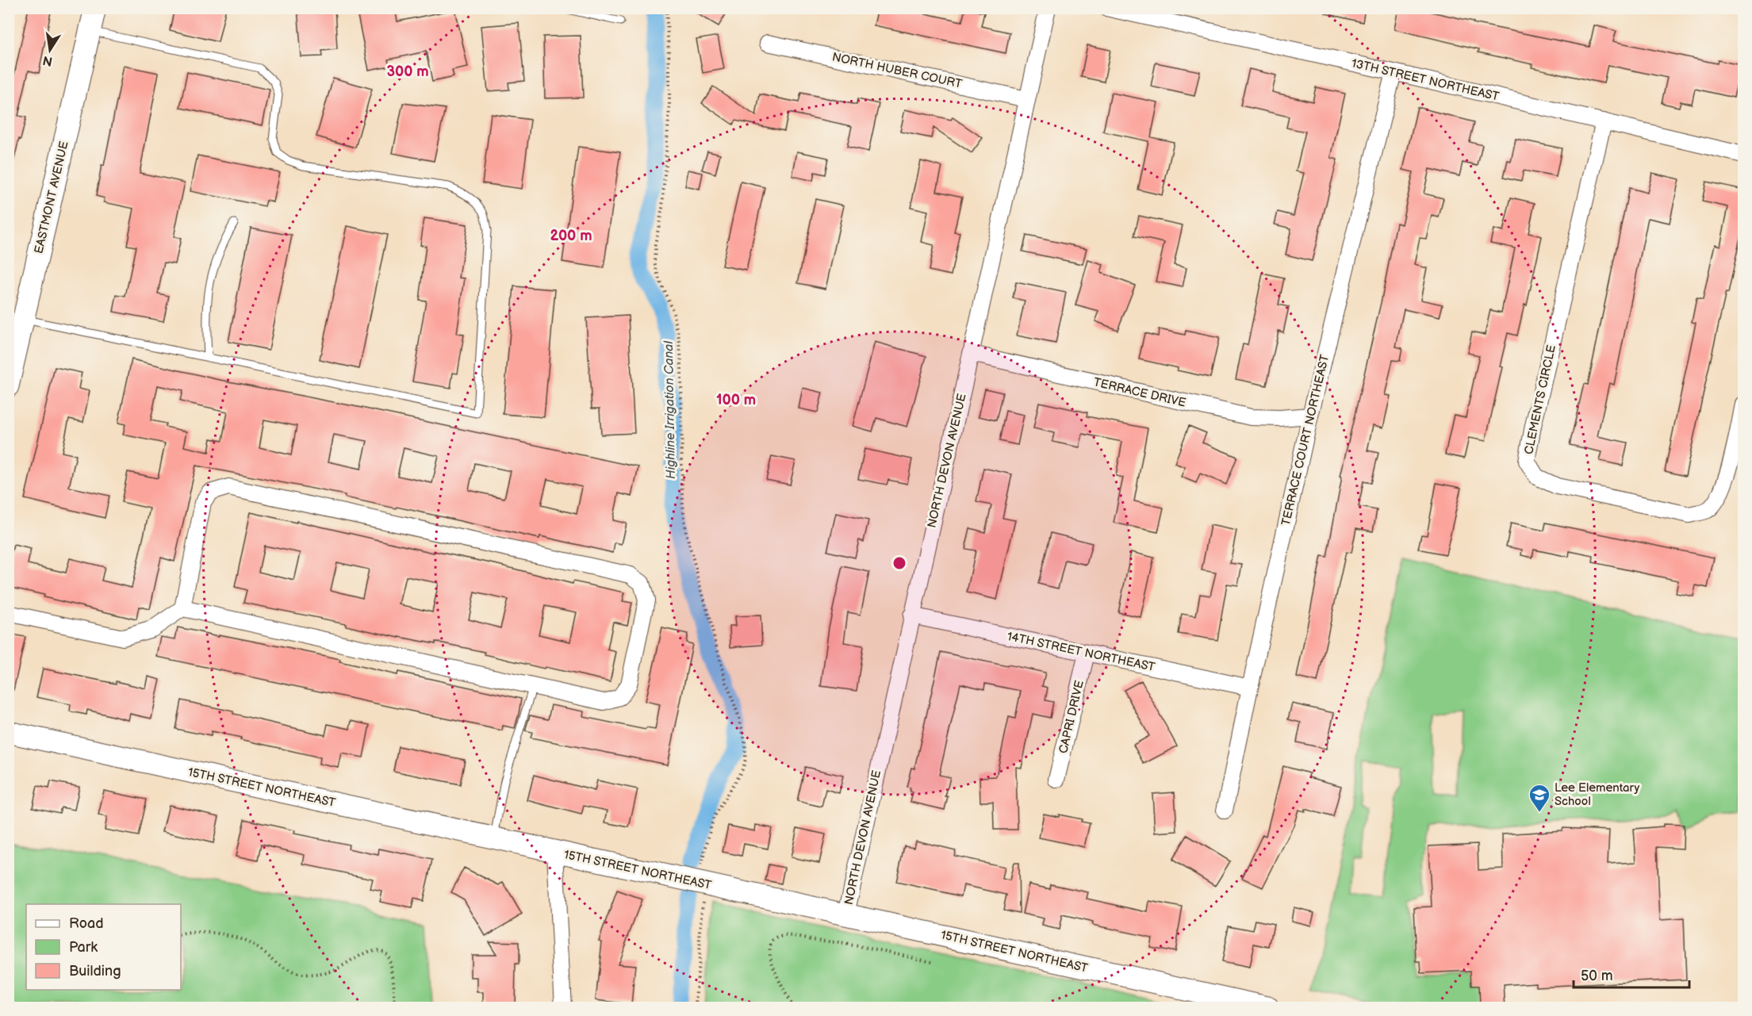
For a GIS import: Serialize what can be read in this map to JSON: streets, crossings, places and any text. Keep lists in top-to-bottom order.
{
  "streets": {
    "street": [
      "NORTH HUBER COURT",
      "13TH STREET NORTHEAST",
      "EASTMONT AVENUE",
      "TERRACE DRIVE",
      "CLEMENTS CIRCLE",
      "TERRACE COURT NORTHEAST",
      "NORTH DEVON AVENUE",
      "14TH STREET NORTHEAST",
      "CAPRI DRIVE",
      "15TH STREET NORTHEAST"
    ]
  },
  "crossings": [
    ["NORTH HUBER COURT", "NORTH DEVON AVENUE"],
    ["13TH STREET NORTHEAST", "CLEMENTS CIRCLE"],
    ["13TH STREET NORTHEAST", "TERRACE COURT NORTHEAST"],
    ["TERRACE DRIVE", "TERRACE COURT NORTHEAST"],
    ["TERRACE DRIVE", "NORTH DEVON AVENUE"],
    ["TERRACE COURT NORTHEAST", "14TH STREET NORTHEAST"],
    ["NORTH DEVON AVENUE", "14TH STREET NORTHEAST"],
    ["NORTH DEVON AVENUE", "15TH STREET NORTHEAST"],
    ["14TH STREET NORTHEAST", "CAPRI DRIVE"]
  ],
  "water": ["Highline Irrigation Canal"],
  "places": {
    "school or university": ["Lee Elementary School"]
  },
  "legend": ["Road", "Park", "Building"],
  "scale_bar": "50 m",
  "north": "bottom",
  "rings": ["300 m", "200 m", "100 m"]
}
